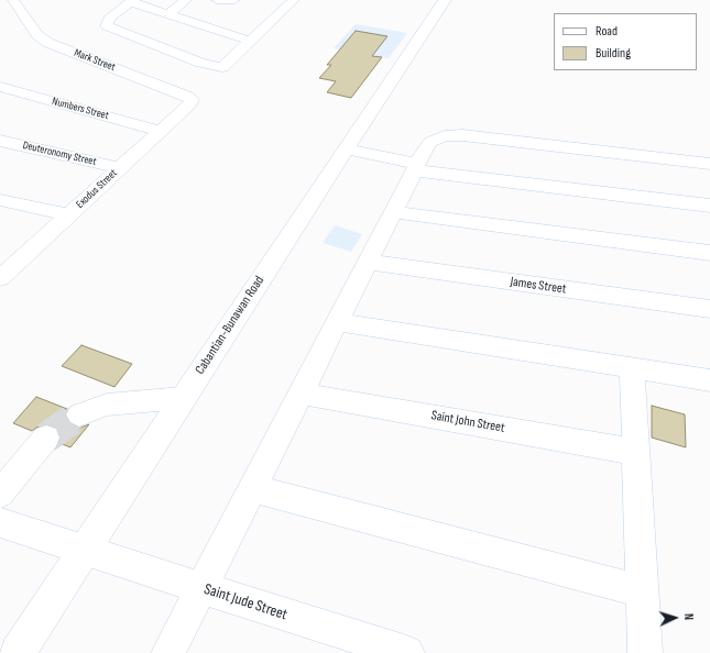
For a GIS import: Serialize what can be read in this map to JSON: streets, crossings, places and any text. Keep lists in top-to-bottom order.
{
  "streets": {
    "main road": ["Cabantian-Bunawan Road"],
    "street": [
      "Mark Street",
      "Numbers Street",
      "Deuteronomy Street",
      "Exodus Street",
      "James Street",
      "Saint John Street",
      "Saint Jude Street"
    ]
  },
  "crossings": [
    ["Mark Street", "Exodus Street"],
    ["Numbers Street", "Exodus Street"],
    ["Deuteronomy Street", "Exodus Street"],
    ["Cabantian-Bunawan Road", "Saint Jude Street"]
  ],
  "legend": ["Road", "Building"],
  "north": "right"
}
